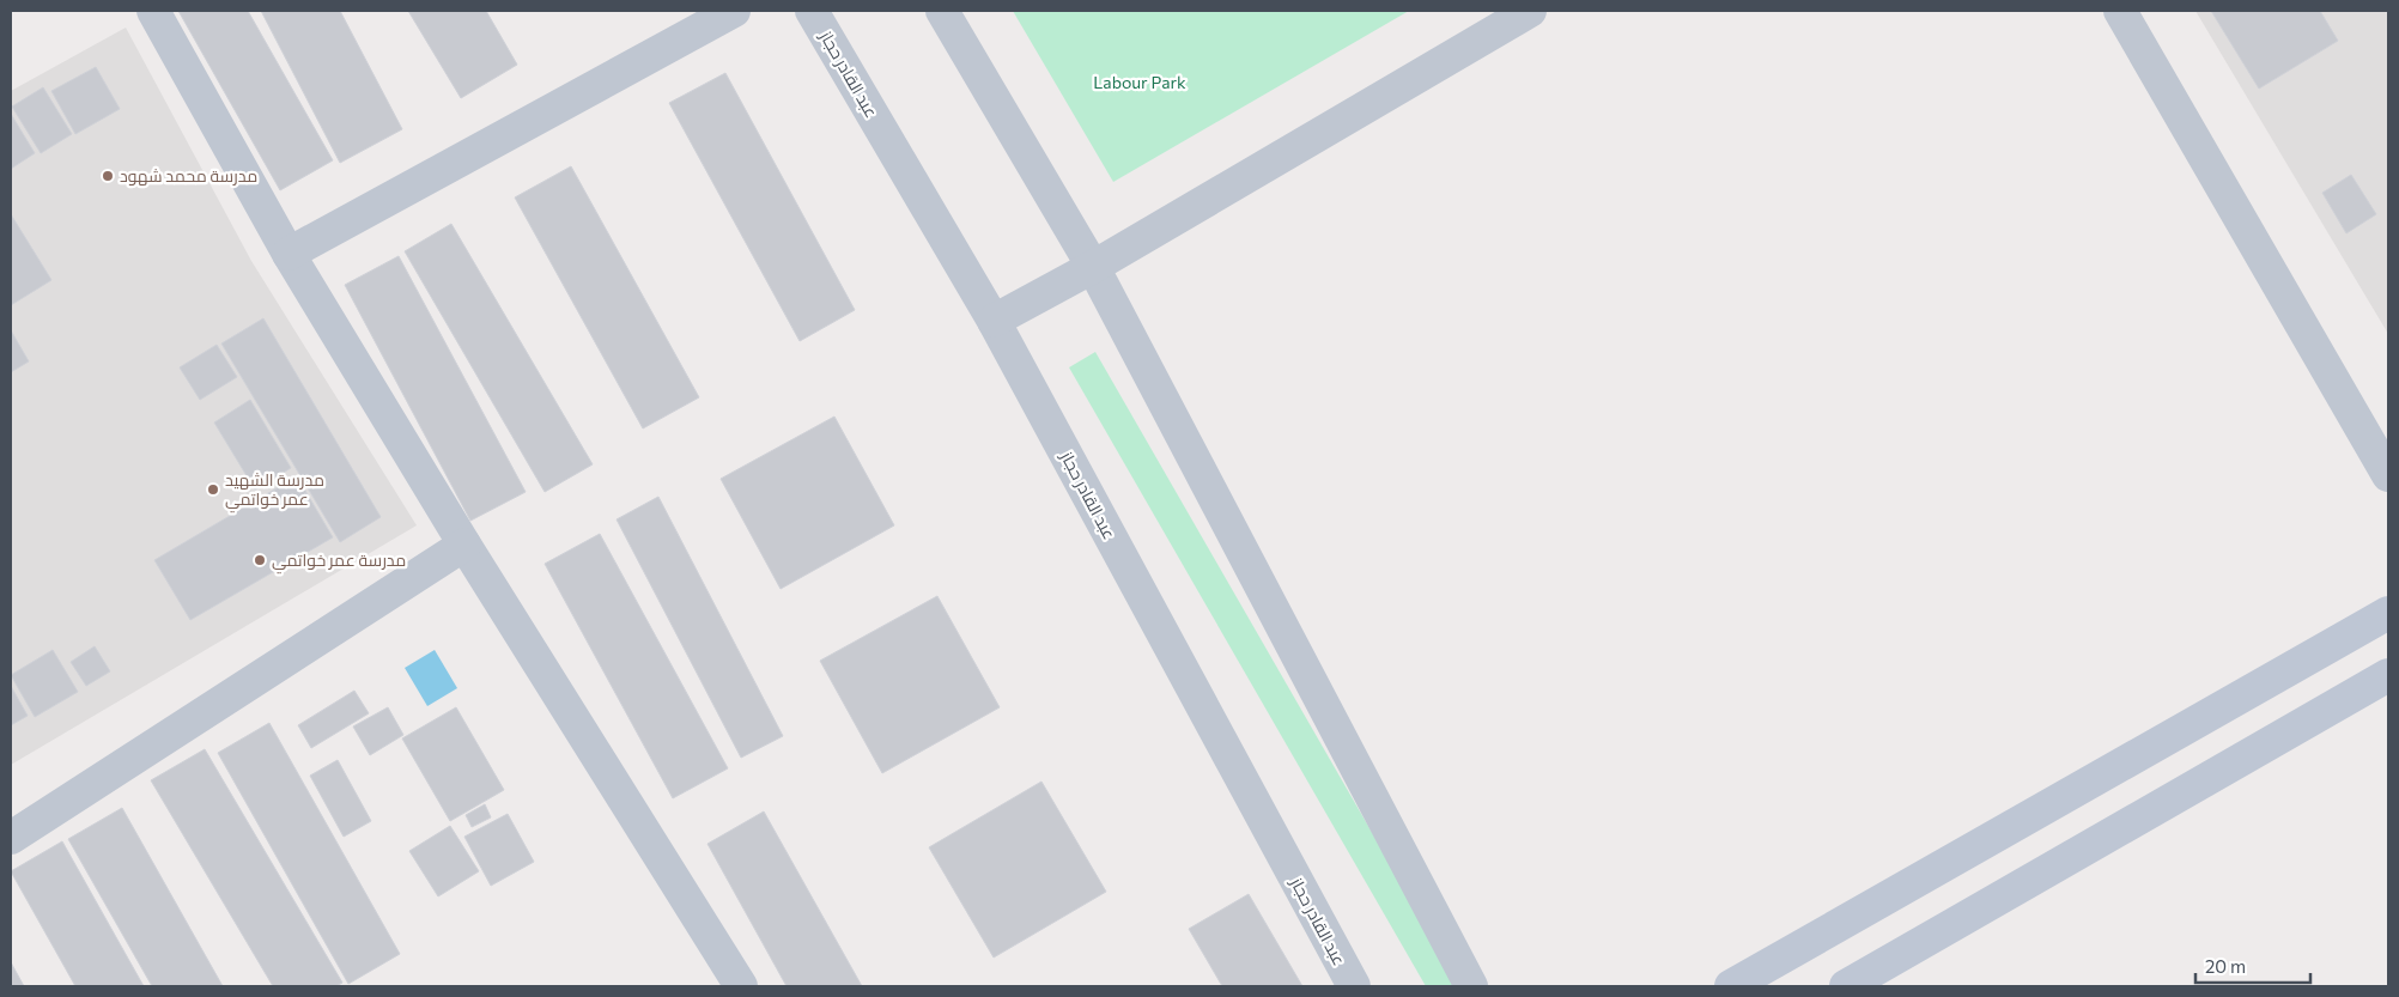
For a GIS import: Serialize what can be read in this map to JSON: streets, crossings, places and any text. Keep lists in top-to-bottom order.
{
  "streets": {
    "street": ["عبد القادر حجاز"]
  },
  "parks": ["Labour Park"],
  "places": ["مدرسة محمد شهود", "مدرسة الشهيد عمر خواتمي", "مدرسة عمر خواتمي"],
  "scale_bar": "20 m"
}
